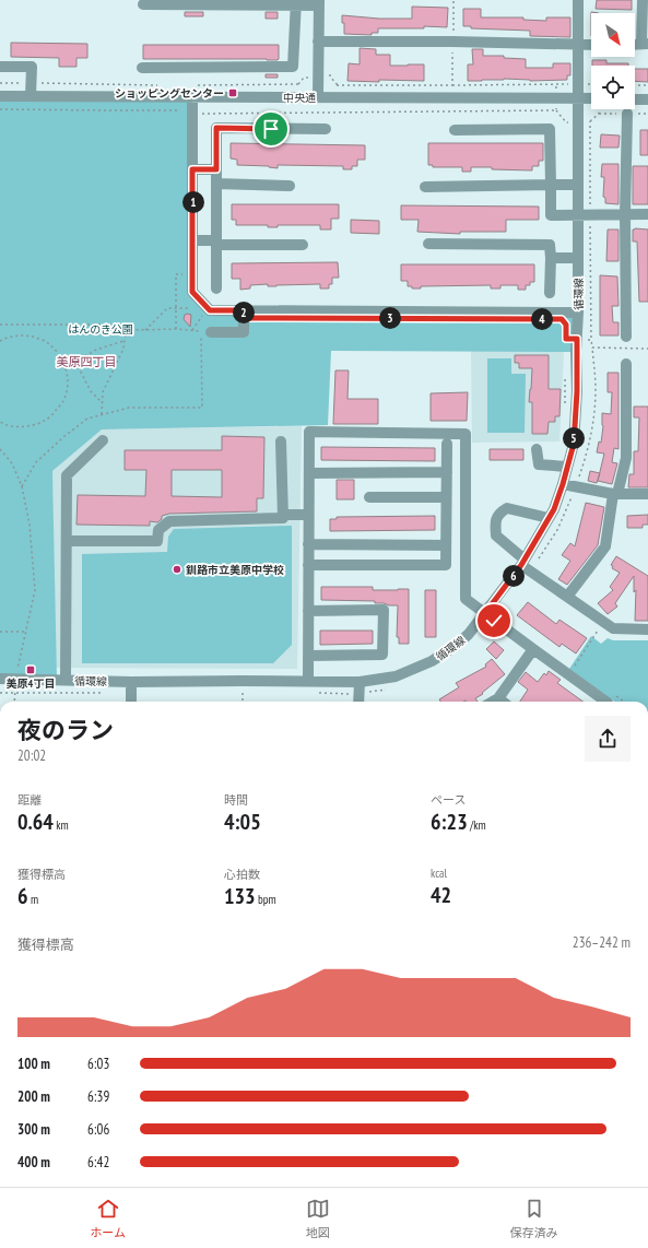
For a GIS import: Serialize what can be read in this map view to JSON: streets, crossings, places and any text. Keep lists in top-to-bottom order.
{
  "streets": {
    "street": ["中央通", "循環線"]
  },
  "crossings": [
    ["中央通", "循環線"]
  ],
  "districts": ["美原四丁目"],
  "parks": ["はんのき公園"],
  "places": {
    "transit": ["ショッピングセンター", "美原4丁目"],
    "other": ["釧路市立美原中学校"]
  },
  "north": "bottom right",
  "page": {
    "pins": [
      "1",
      "2",
      "3",
      "4",
      "5",
      "6"
    ],
    "heading": ["夜のラン", "20:02"],
    "stats": [
      ["距離", "0.64 km"],
      ["時間", "4:05"],
      ["ペース", "6:23 /km"],
      ["獲得標高", "6 m"],
      ["心拍数", "133 bpm"],
      ["kcal", "42"]
    ],
    "chart": ["獲得標高", "236–242 m"],
    "list": [
      {
        "name": "100 m",
        "note": "6:03"
      },
      {
        "name": "200 m",
        "note": "6:39"
      },
      {
        "name": "300 m",
        "note": "6:06"
      },
      {
        "name": "400 m",
        "note": "6:42"
      }
    ],
    "tabs": ["ホーム", "地図", "保存済み"]
  }
}
